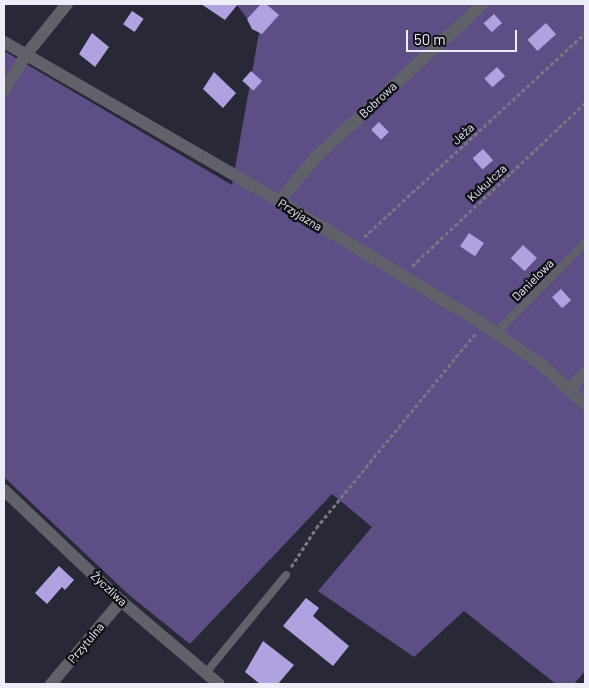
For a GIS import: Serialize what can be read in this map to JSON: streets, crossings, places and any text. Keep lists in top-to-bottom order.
{
  "streets": {
    "street": [
      "Bobrowa",
      "Przyjazna",
      "Życzliwa",
      "Przytulna"
    ],
    "lane": ["Danielowa"],
    "path": ["Jeża", "Kukułcza"]
  },
  "crossings": [
    ["Bobrowa", "Przyjazna"],
    ["Jeża", "Przyjazna"],
    ["Kukułcza", "Przyjazna"],
    ["Przyjazna", "Danielowa"],
    ["Życzliwa", "Przytulna"]
  ],
  "scale_bar": "50 m"
}
